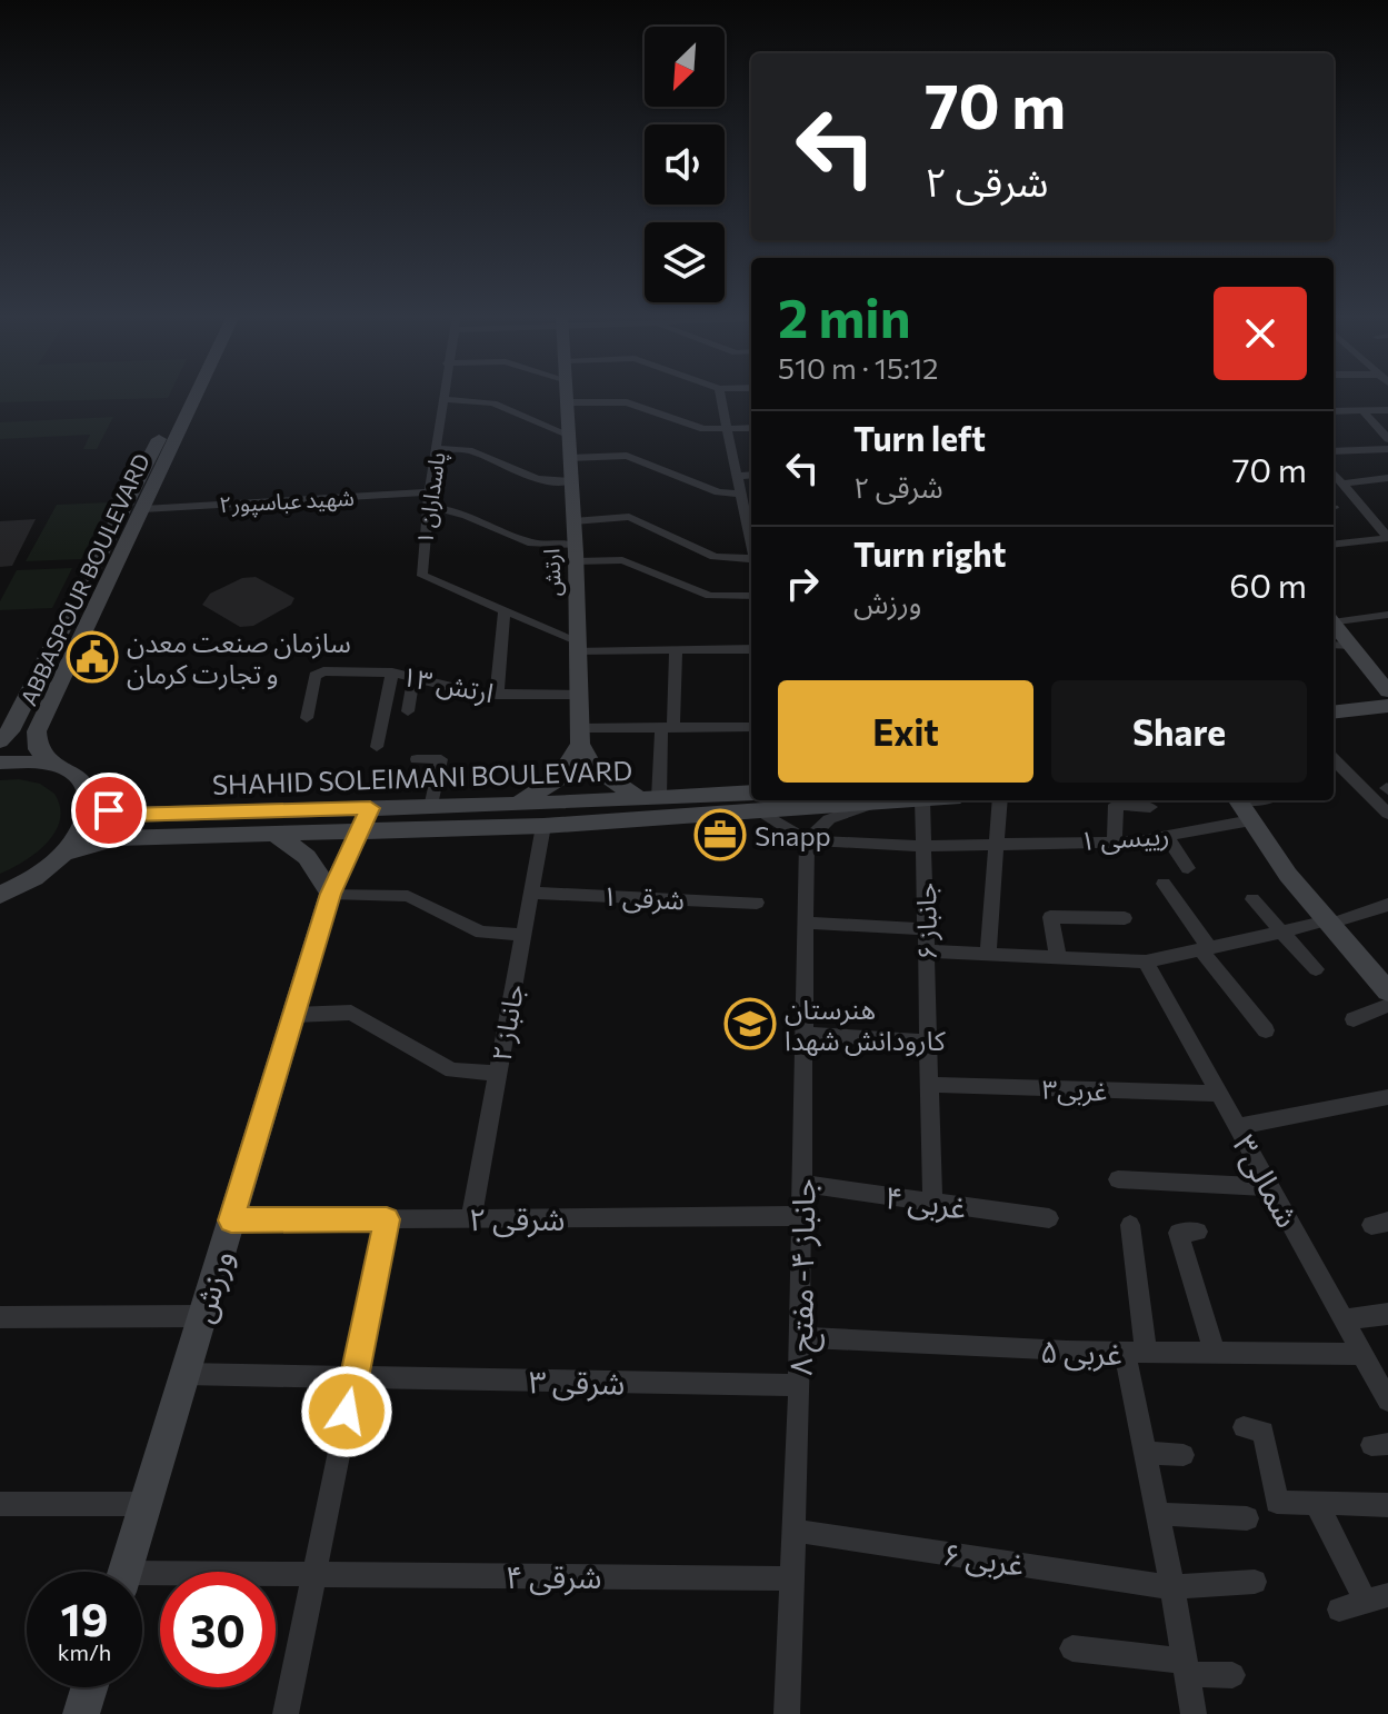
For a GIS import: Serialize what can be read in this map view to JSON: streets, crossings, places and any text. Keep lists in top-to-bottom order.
{
  "streets": {
    "main road": [
      "ارتش",
      "ABBASPOUR BOULEVARD",
      "SHAHID SOLEIMANI BOULEVARD",
      "ورزش"
    ],
    "street": [
      "پاسداران ۱",
      "شهید عباسپور۲",
      "ارتش ۱۳",
      "رییسی ۱",
      "شرقی ۱",
      "جانباز ۶",
      "جانباز ۲",
      "غربی۳",
      "شمالی۳",
      "غربی ۴",
      "شرقی ۲",
      "جانباز ۴- مفتح ۸",
      "غربی ۵",
      "شرقی ۳",
      "غربی ۶",
      "شرقی ۴"
    ]
  },
  "crossings": [
    ["پاسداران ۱", "شهید عباسپور۲"],
    ["شهید عباسپور۲", "ABBASPOUR BOULEVARD"],
    ["ارتش", "ارتش ۱۳"],
    ["SHAHID SOLEIMANI BOULEVARD", "جانباز ۶"],
    ["SHAHID SOLEIMANI BOULEVARD", "جانباز ۲"],
    ["SHAHID SOLEIMANI BOULEVARD", "ورزش"],
    ["رییسی ۱", "جانباز ۶"],
    ["رییسی ۱", "جانباز ۴- مفتح ۸"],
    ["شرقی ۱", "جانباز ۲"],
    ["جانباز ۶", "غربی۳"],
    ["جانباز ۶", "غربی ۴"],
    ["جانباز ۲", "شرقی ۲"],
    ["غربی۳", "شمالی۳"],
    ["شمالی۳", "غربی ۵"],
    ["غربی ۴", "جانباز ۴- مفتح ۸"],
    ["شرقی ۲", "جانباز ۴- مفتح ۸"],
    ["شرقی ۲", "ورزش"],
    ["جانباز ۴- مفتح ۸", "غربی ۵"],
    ["جانباز ۴- مفتح ۸", "شرقی ۳"],
    ["جانباز ۴- مفتح ۸", "غربی ۶"],
    ["جانباز ۴- مفتح ۸", "شرقی ۴"]
  ],
  "places": {
    "public building": ["سازمان صنعت معدن و تجارت کرمان"],
    "office": ["Snapp"],
    "school or university": ["هنرستان کارودانش شهدا"]
  },
  "north": "bottom left",
  "page": {
    "turn": ["70 m", "شرقی ۲"],
    "heading": ["2 min", "510 m · 15:12"],
    "list": [
      {
        "name": "Turn left",
        "note": "شرقی ۲",
        "value": "70 m"
      },
      {
        "name": "Turn right",
        "note": "ورزش",
        "value": "60 m"
      }
    ],
    "buttons": ["Exit", "Share"],
    "speed": "19 km/h",
    "limit": "30"
  }
}
